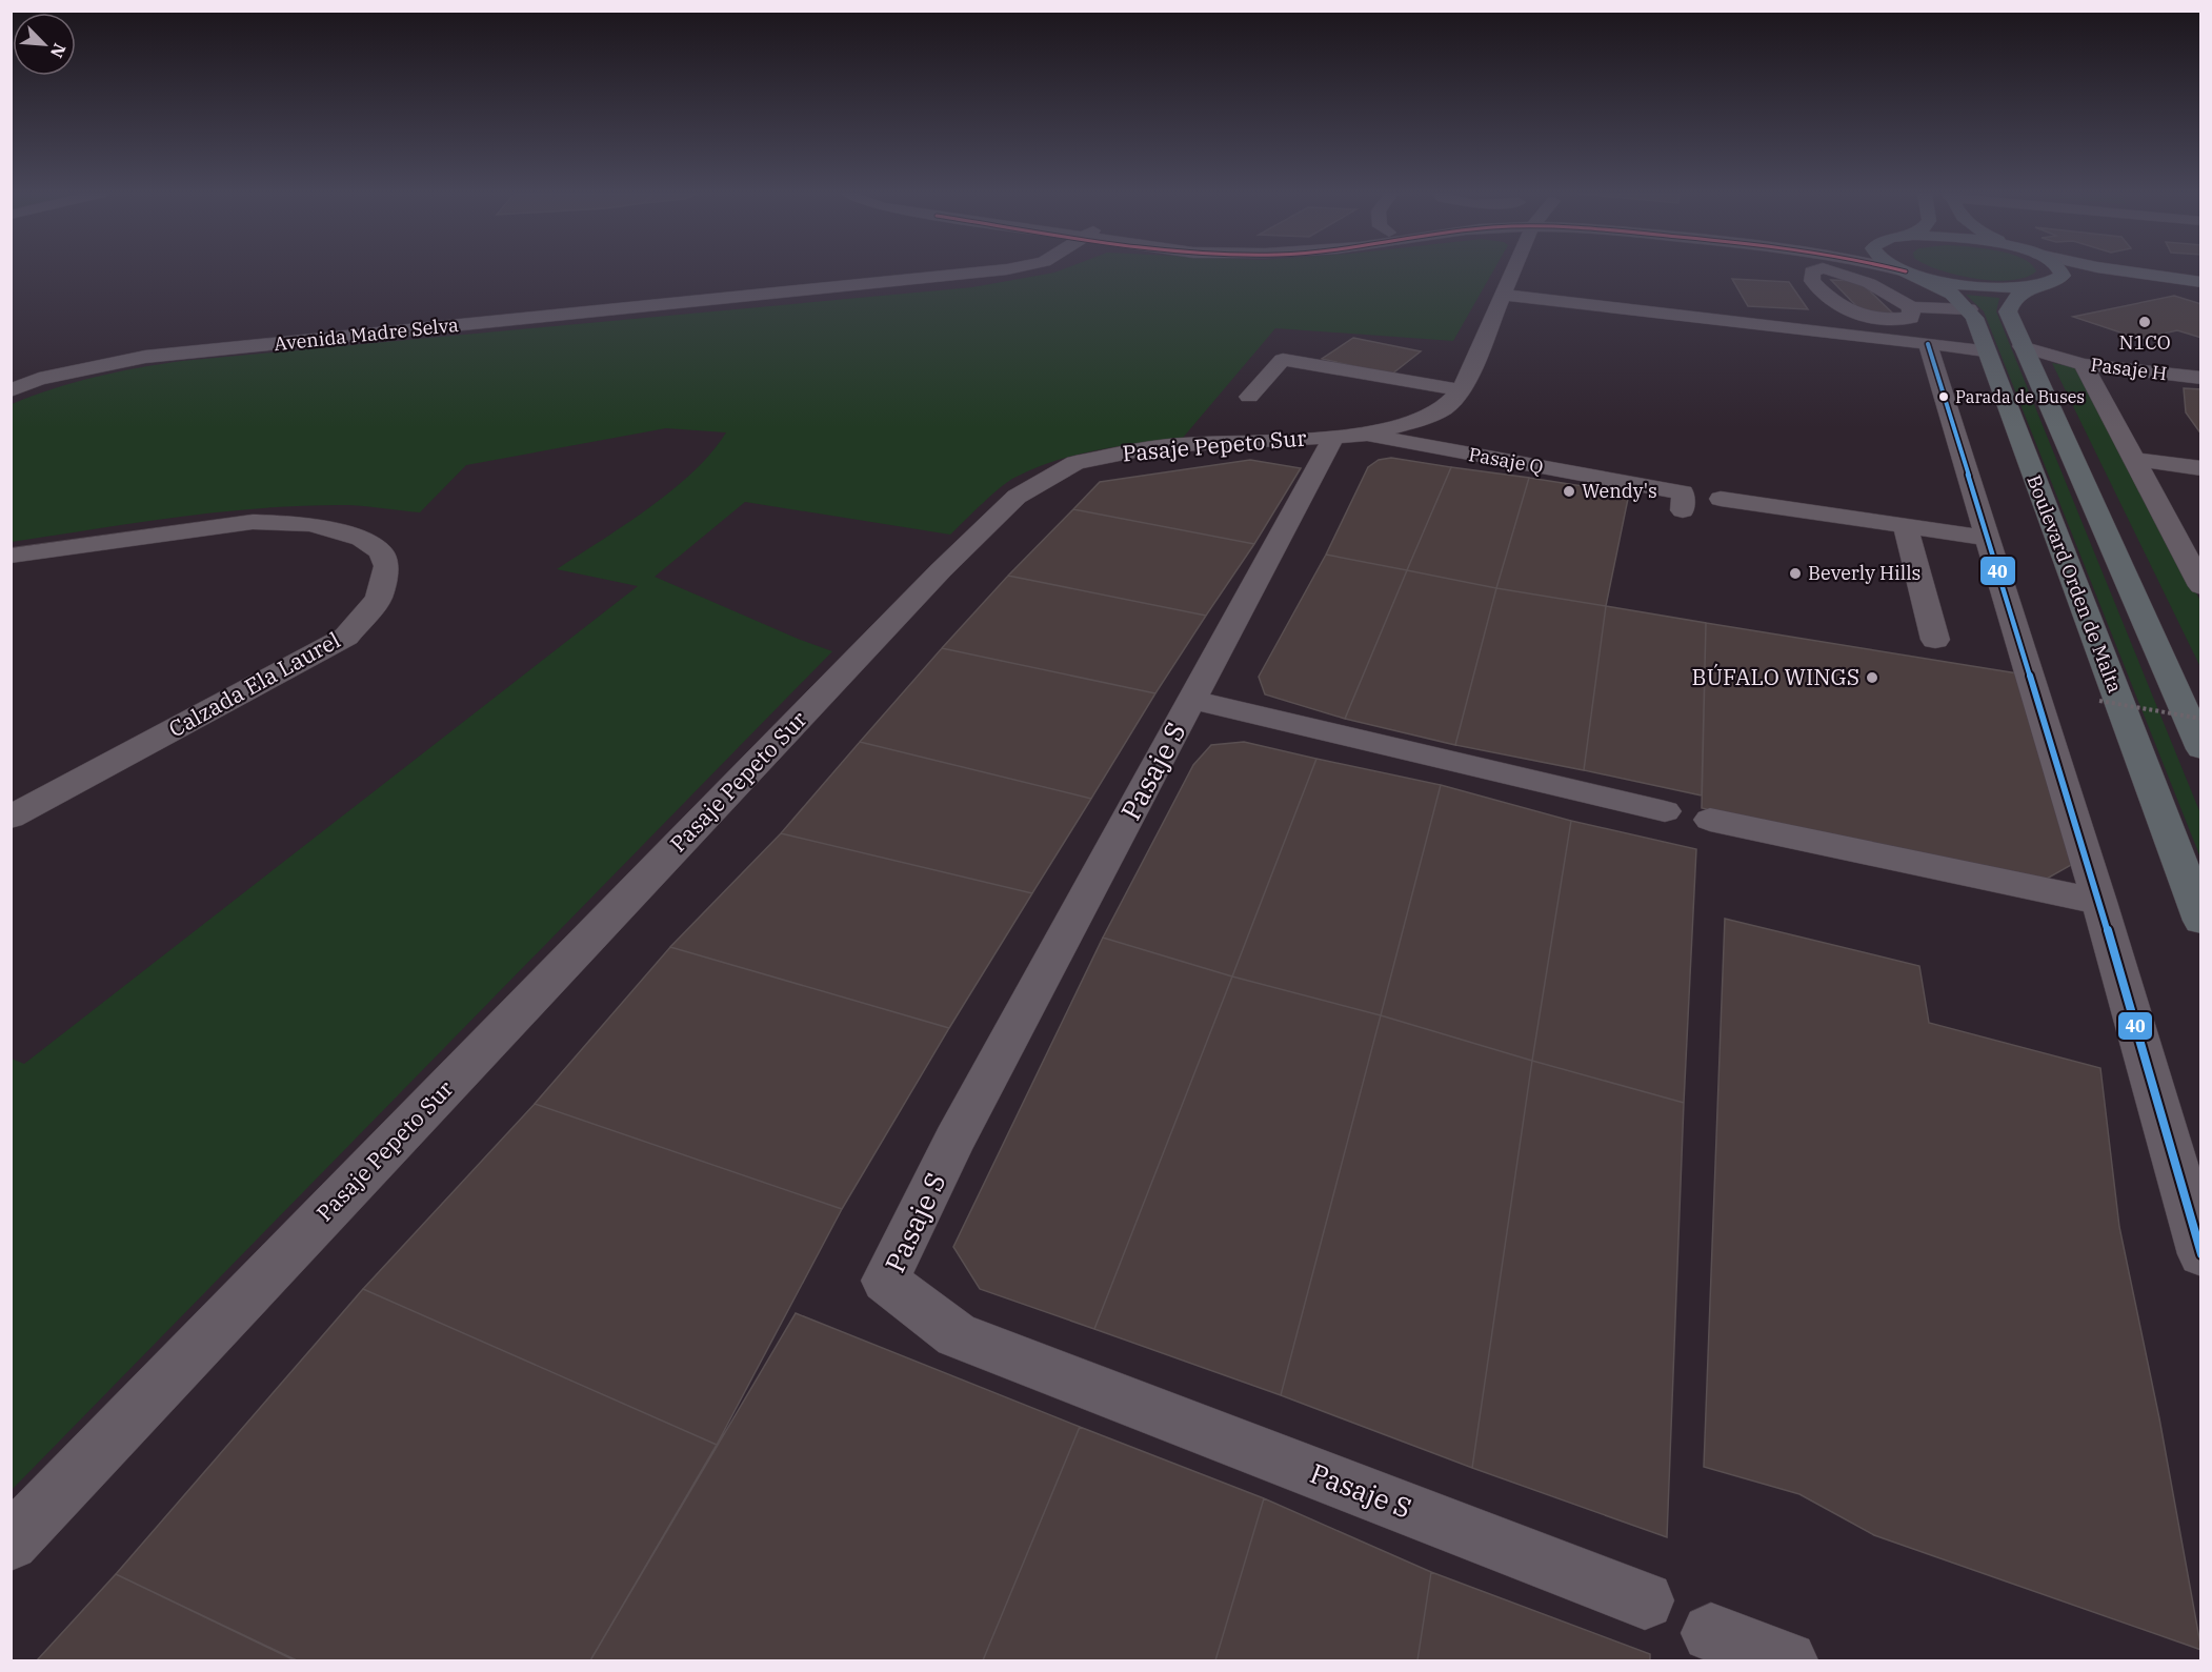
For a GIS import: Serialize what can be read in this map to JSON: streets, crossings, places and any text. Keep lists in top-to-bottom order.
{
  "streets": {
    "highway": ["Boulevard Orden de Malta"],
    "street": [
      "Avenida Madre Selva",
      "Pasaje H",
      "Pasaje Pepeto Sur",
      "Pasaje Q",
      "Calzada Ela Laurel",
      "Pasaje S"
    ]
  },
  "crossings": [
    ["Pasaje H", "Boulevard Orden de Malta"],
    ["Pasaje Pepeto Sur", "Pasaje Q"],
    ["Pasaje Pepeto Sur", "Pasaje S"],
    ["Pasaje Q", "Pasaje S"]
  ],
  "places": [
    "N1CO",
    "Parada de Buses",
    "Wendy's",
    "Beverly Hills",
    "BÚFALO WINGS"
  ],
  "lines": ["transit line 40"],
  "north": "bottom right"
}
